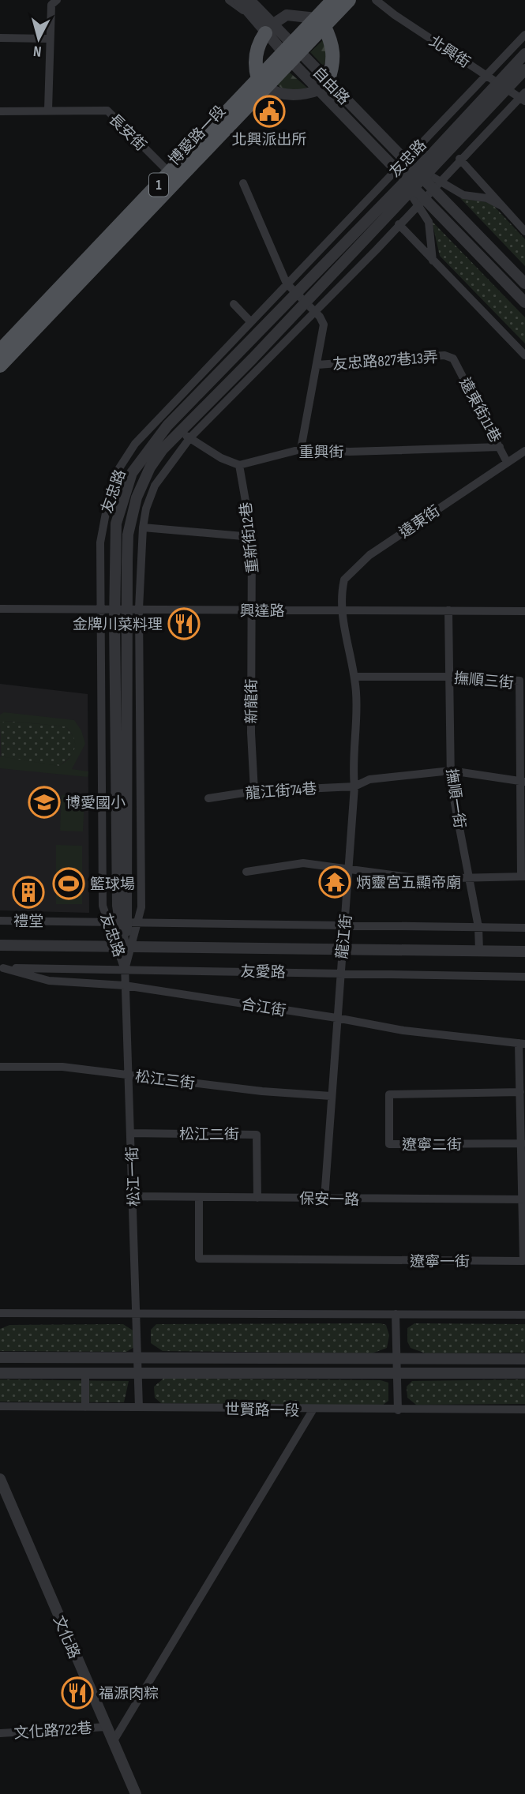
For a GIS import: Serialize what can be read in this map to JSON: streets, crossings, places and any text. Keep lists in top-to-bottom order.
{
  "streets": {
    "main road": ["博愛路一段", "1"],
    "street": [
      "北興街",
      "自由路",
      "長安街",
      "友忠路",
      "友忠路827巷13弄",
      "遠東街11巷",
      "重興街",
      "遠東街",
      "重新街12巷",
      "興達路",
      "撫順三街",
      "新龍街",
      "龍江街74巷",
      "撫順一街",
      "龍江街",
      "友愛路",
      "合江街",
      "松江三街",
      "松江二街",
      "遼寧二街",
      "松江一街",
      "保安一路",
      "遼寧一街",
      "世賢路一段",
      "文化路",
      "文化路722巷"
    ]
  },
  "crossings": [
    ["北興街", "友忠路"],
    ["自由路", "博愛路一段"],
    ["自由路", "友忠路"],
    ["長安街", "博愛路一段"],
    ["友忠路", "興達路"],
    ["友忠路", "友愛路"],
    ["友忠路", "松江一街"],
    ["友忠路827巷13弄", "遠東街11巷"],
    ["遠東街11巷", "重興街"],
    ["遠東街11巷", "遠東街"],
    ["重興街", "重新街12巷"],
    ["遠東街", "興達路"],
    ["遠東街", "龍江街"],
    ["重新街12巷", "興達路"],
    ["重新街12巷", "新龍街"],
    ["興達路", "新龍街"],
    ["興達路", "撫順一街"],
    ["興達路", "龍江街"],
    ["撫順三街", "龍江街74巷"],
    ["撫順三街", "撫順一街"],
    ["撫順三街", "龍江街"],
    ["新龍街", "龍江街74巷"],
    ["龍江街74巷", "撫順一街"],
    ["龍江街74巷", "龍江街"],
    ["撫順一街", "友愛路"],
    ["龍江街", "友愛路"],
    ["龍江街", "合江街"],
    ["龍江街", "松江三街"],
    ["龍江街", "保安一路"],
    ["友愛路", "合江街"],
    ["友愛路", "松江一街"],
    ["合江街", "松江一街"],
    ["合江街", "遼寧一街"],
    ["松江三街", "松江一街"],
    ["松江二街", "松江一街"],
    ["松江二街", "保安一路"],
    ["遼寧二街", "遼寧一街"],
    ["松江一街", "保安一路"],
    ["松江一街", "世賢路一段"],
    ["保安一路", "遼寧一街"],
    ["文化路", "文化路722巷"]
  ],
  "places": {
    "public building": ["北興派出所"],
    "restaurant": ["金牌川菜料理", "福源肉粽"],
    "school or university": ["博愛國小"],
    "temple": ["炳靈宮五顯帝廟"],
    "sports": ["籃球場"],
    "building": ["禮堂"]
  },
  "north": "bottom"
}
